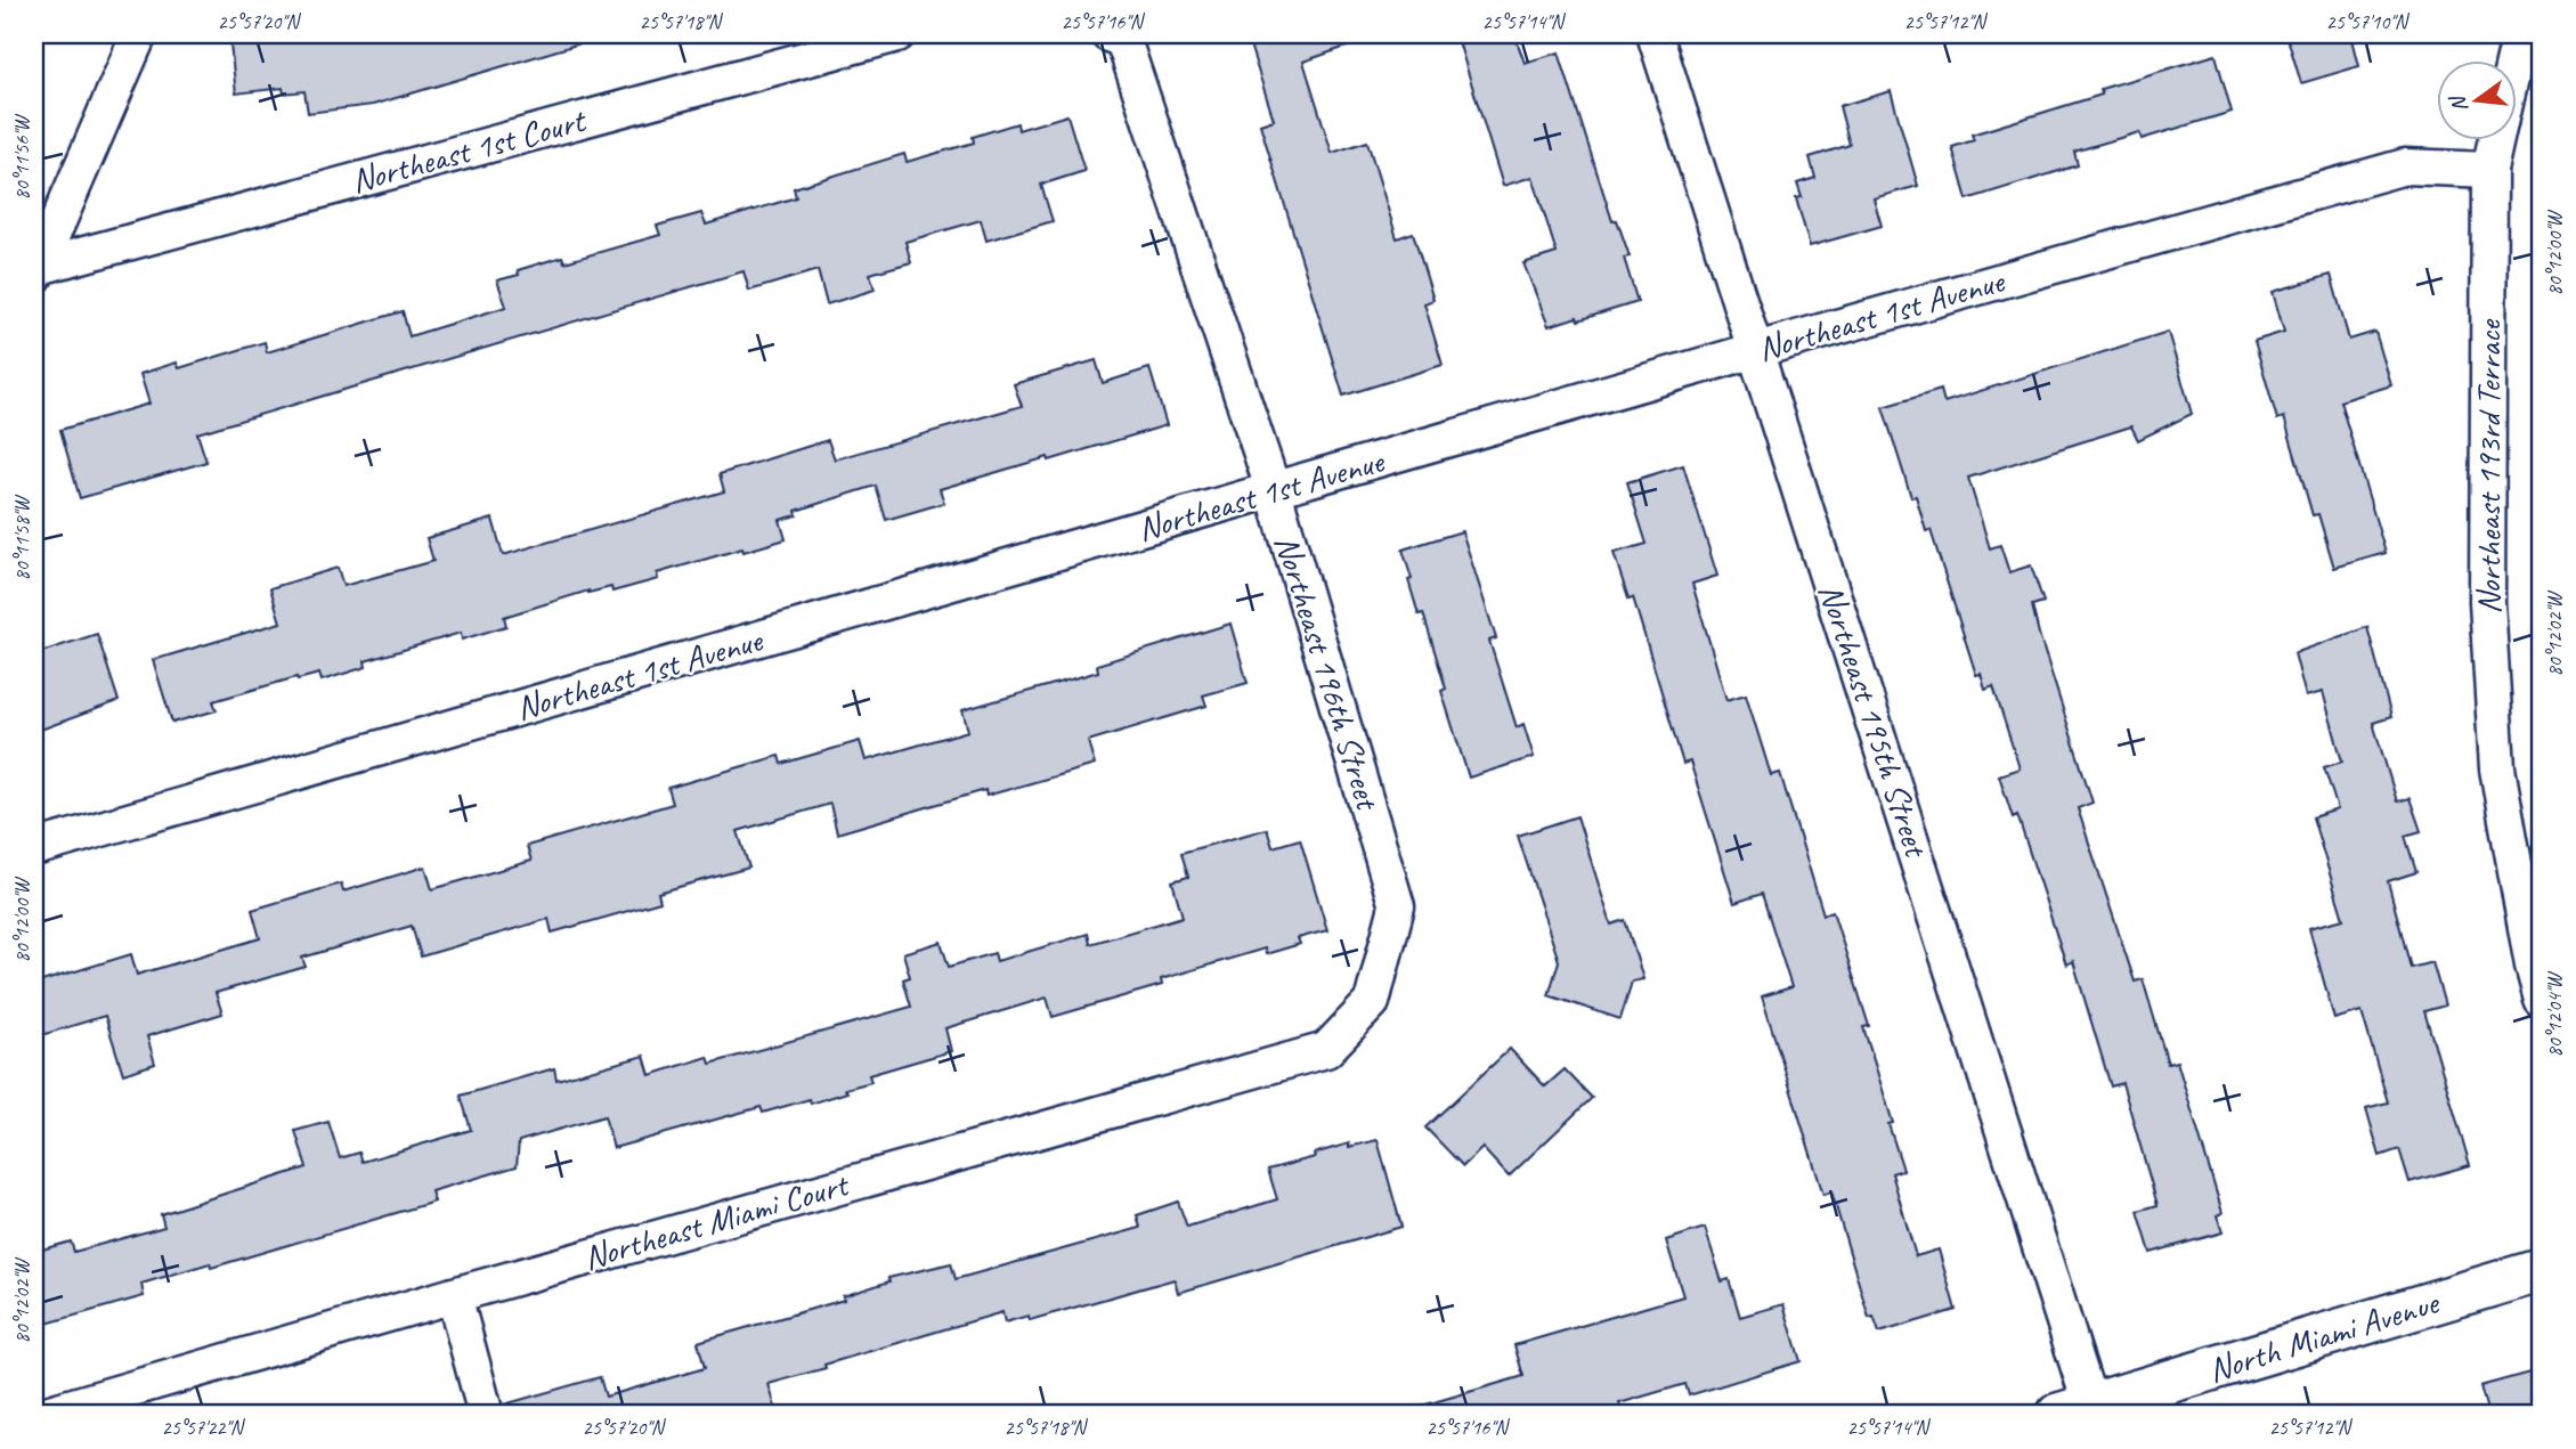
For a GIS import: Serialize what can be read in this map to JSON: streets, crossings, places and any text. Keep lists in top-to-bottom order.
{
  "streets": {
    "street": [
      "Northeast 1st Court",
      "Northeast 1st Avenue",
      "Northeast 193rd Terrace",
      "Northeast 196th Street",
      "Northeast 195th Street",
      "Northeast Miami Court",
      "North Miami Avenue"
    ]
  },
  "crossings": [
    ["Northeast 1st Avenue", "Northeast 193rd Terrace"],
    ["Northeast 1st Avenue", "Northeast 196th Street"],
    ["Northeast 1st Avenue", "Northeast 195th Street"],
    ["Northeast 196th Street", "Northeast Miami Court"],
    ["Northeast 195th Street", "North Miami Avenue"]
  ],
  "north": "left",
  "coordinates": [
    "25°57'20\"N",
    "25°57'18\"N",
    "25°57'16\"N",
    "25°57'14\"N",
    "25°57'12\"N",
    "25°57'10\"N",
    "80°11'56\"W",
    "80°12'00\"W",
    "80°11'58\"W",
    "80°12'02\"W",
    "80°12'04\"W",
    "25°57'22\"N"
  ]
}
